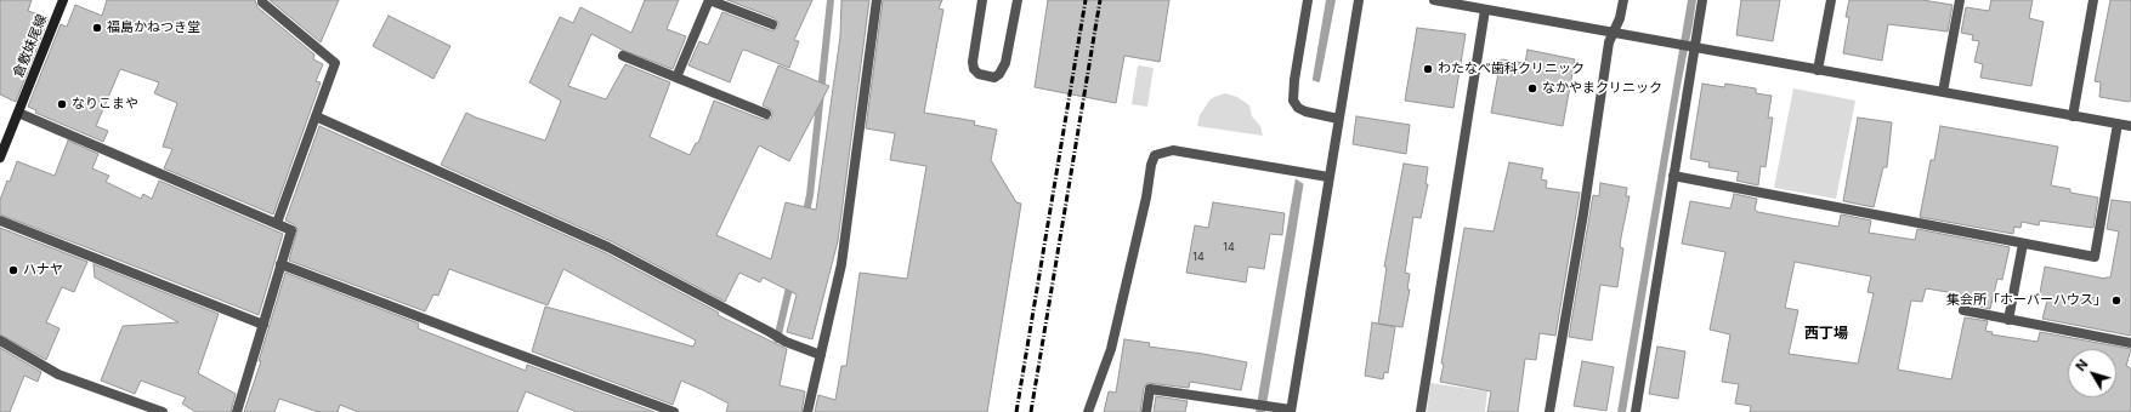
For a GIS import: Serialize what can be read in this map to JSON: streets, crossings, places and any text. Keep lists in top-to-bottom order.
{
  "streets": {
    "main road": ["倉敷妹尾線"]
  },
  "districts": ["西丁場"],
  "places": [
    "福島かねつき堂",
    "わたなべ歯科クリニック",
    "なかやまクリニック",
    "なりこまや",
    "ハナヤ",
    "集会所「ホーバーハウス」"
  ],
  "house_numbers": ["14", "14"],
  "north": "top left"
}
